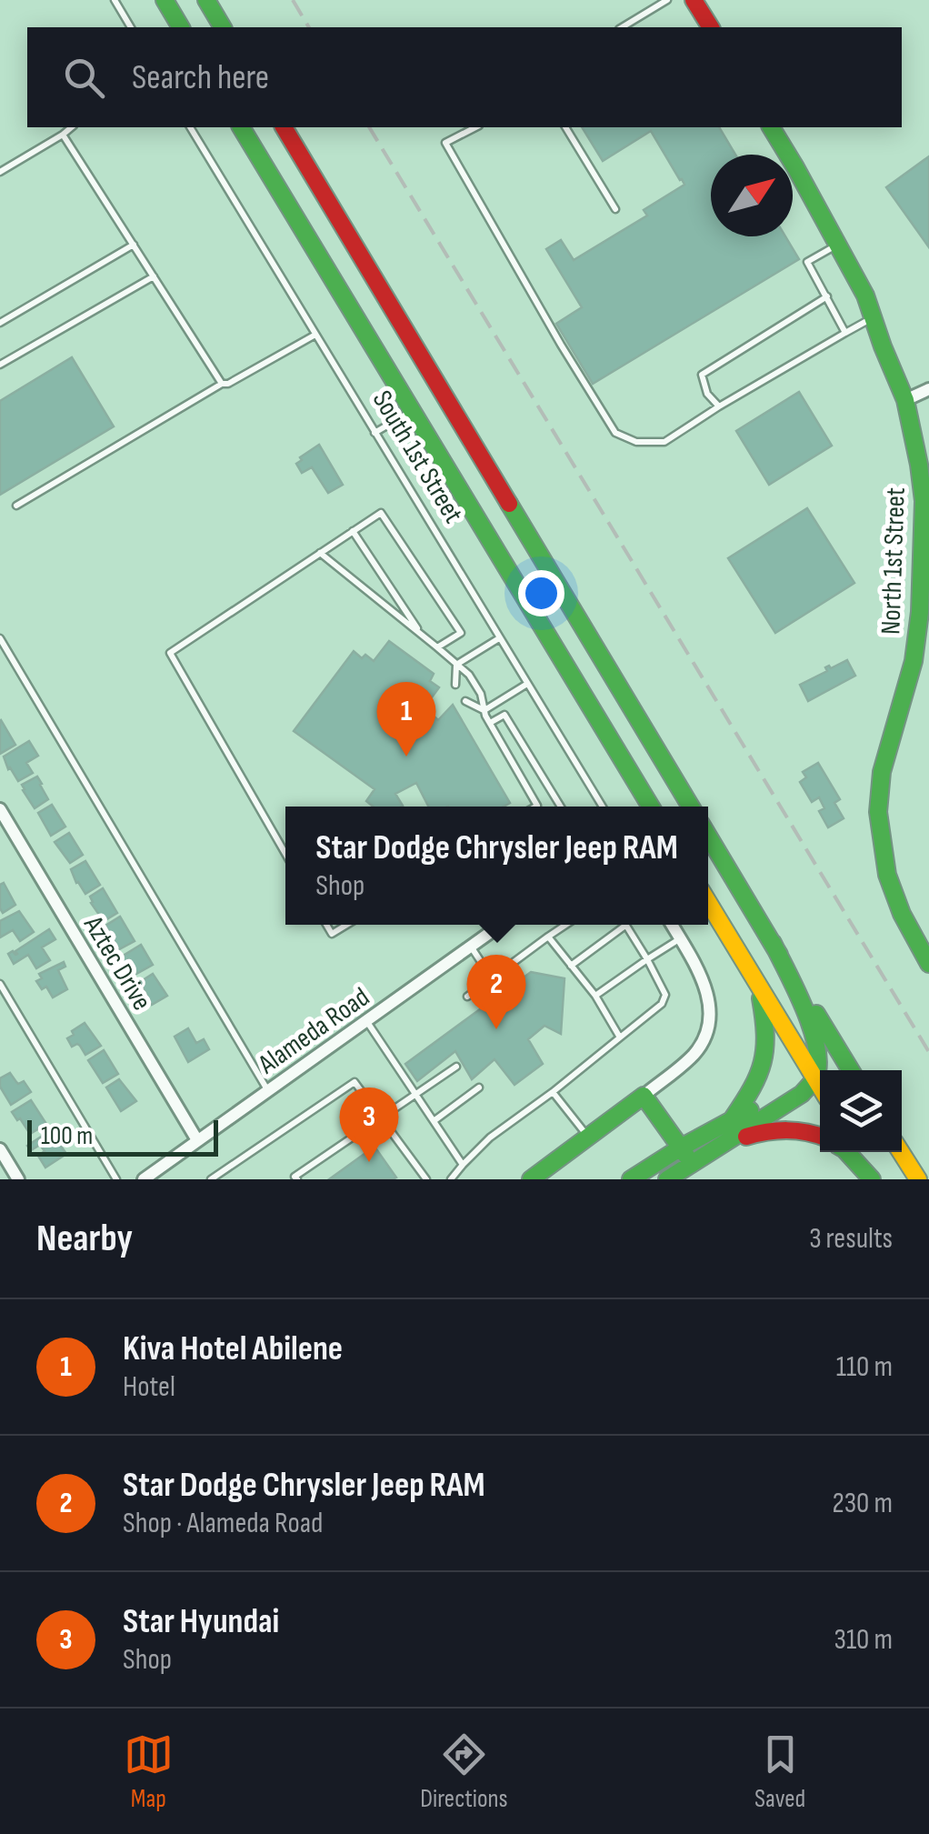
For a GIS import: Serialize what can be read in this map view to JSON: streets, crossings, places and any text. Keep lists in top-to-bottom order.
{
  "streets": {
    "main road": ["South 1st Street", "North 1st Street"],
    "street": ["Aztec Drive", "Alameda Road"]
  },
  "crossings": [
    ["Aztec Drive", "Alameda Road"]
  ],
  "scale_bar": "100 m",
  "north": "top right",
  "page": {
    "search": "Search here",
    "pins": ["1", "2", "3"],
    "popup": ["Star Dodge Chrysler Jeep RAM", "Shop"],
    "scale": "100 m",
    "heading": ["Nearby", "3 results"],
    "list": [
      {
        "mark": "1",
        "name": "Kiva Hotel Abilene",
        "note": "Hotel",
        "value": "110 m"
      },
      {
        "mark": "2",
        "name": "Star Dodge Chrysler Jeep RAM",
        "note": "Shop · Alameda Road",
        "value": "230 m"
      },
      {
        "mark": "3",
        "name": "Star Hyundai",
        "note": "Shop",
        "value": "310 m"
      }
    ],
    "nav": ["Map", "Directions", "Saved"]
  }
}
